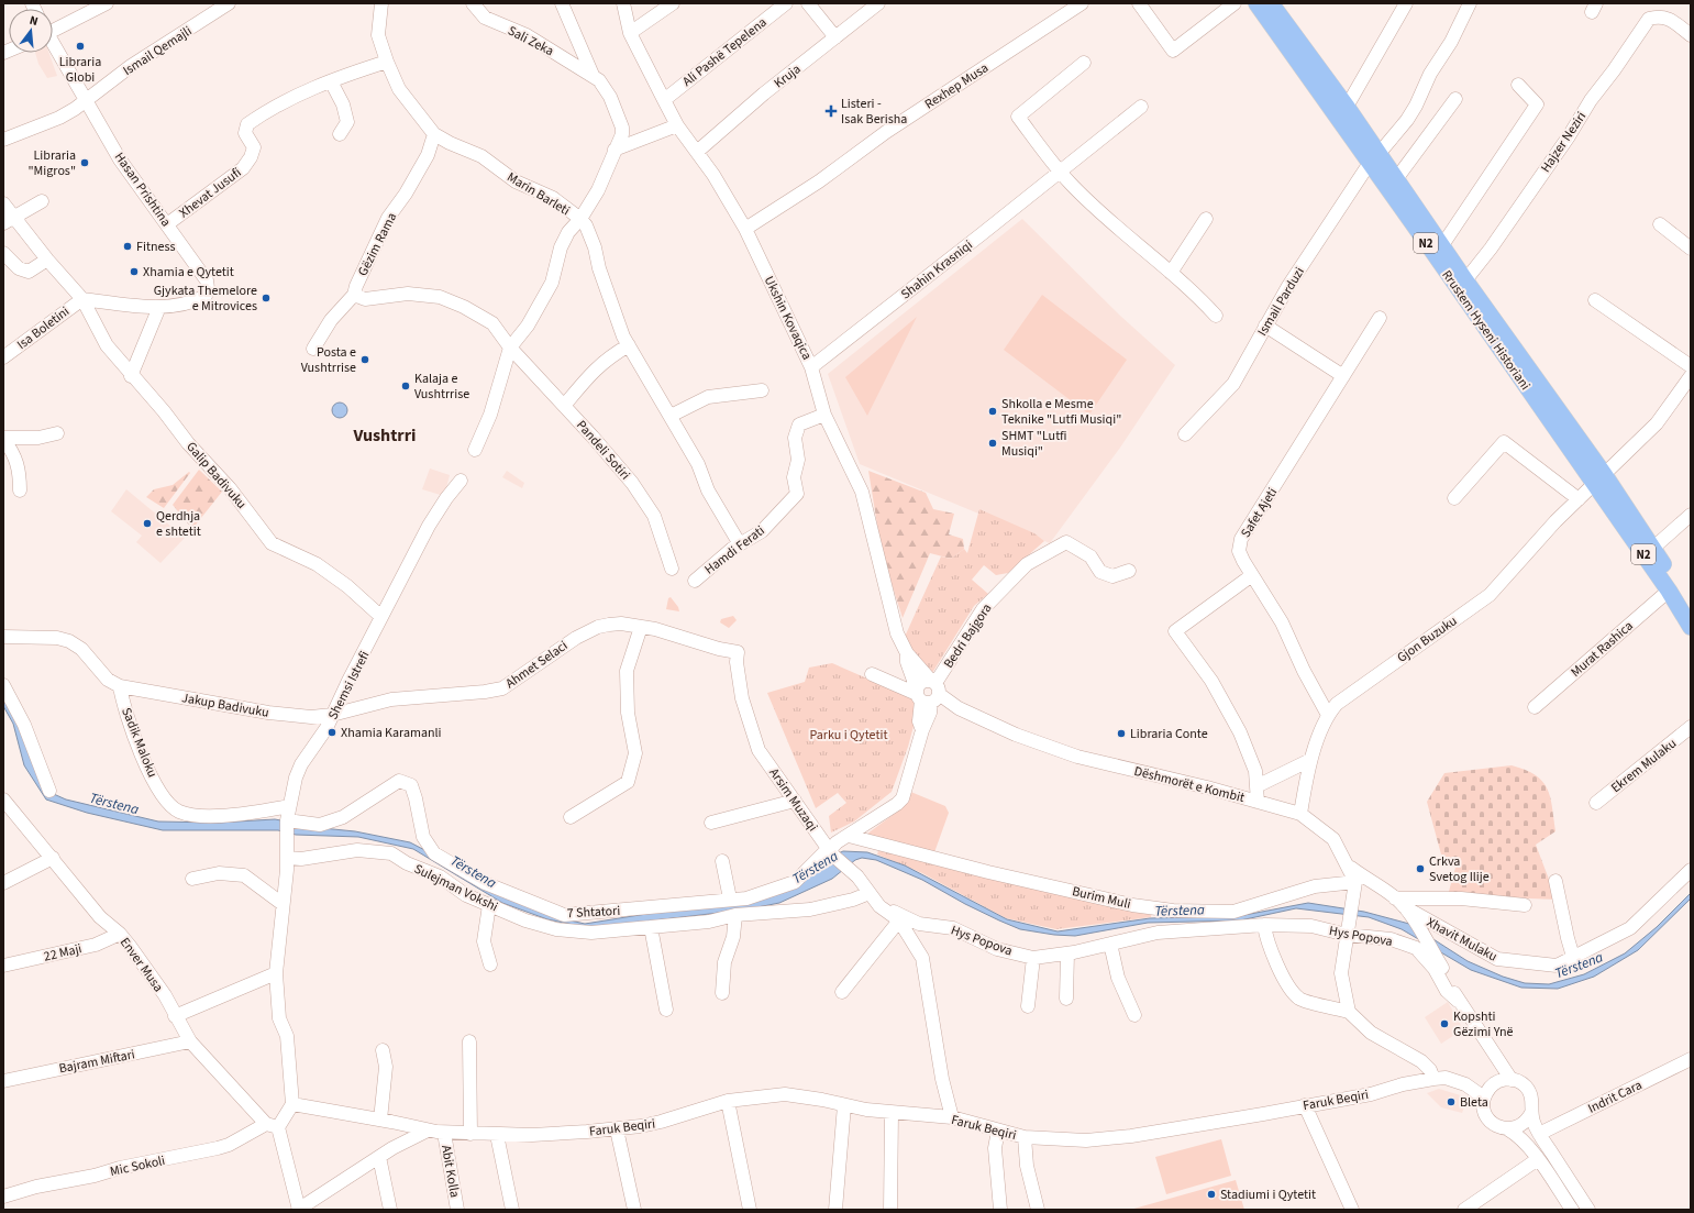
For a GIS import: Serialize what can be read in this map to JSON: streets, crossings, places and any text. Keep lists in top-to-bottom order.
{
  "streets": {
    "main road": ["N2", "Rrustem Hyseni Historiani"],
    "street": [
      "Sali Zeka",
      "Ismail Qemajli",
      "Ali Pashë Tepelena",
      "Kruja",
      "Rexhep Musa",
      "Hajzer Neziri",
      "Hasan Prishtina",
      "Xhevat Jusufi",
      "Marin Barleti",
      "Gëzim Rama",
      "Shahin Krasniqi",
      "Ismail Parduzi",
      "Ukshin Kovaqica",
      "Isa Boletini",
      "Pandeli Sotiri",
      "Galip Badivuku",
      "Safet Ajeti",
      "Hamdi Ferati",
      "Bedri Bajgora",
      "Gjon Buzuku",
      "Murat Rashica",
      "Ahmet Selaci",
      "Shemsi Istrefi",
      "Jakup Badivuku",
      "Sadik Maloku",
      "Ekrem Mulaku",
      "Dëshmorët e Kombit",
      "Arsim Muzaqi",
      "Sulejman Vokshi",
      "Burim Muli",
      "7 Shtatori",
      "Hys Popova",
      "Xhavit Mulaku",
      "22 Maji",
      "Enver Musa",
      "Bajram Miftari",
      "Indrit Cara",
      "Faruk Beqiri",
      "Mic Sokoli",
      "Abit Kolla"
    ]
  },
  "crossings": [
    ["Sali Zeka", "Marin Barleti"],
    ["Sali Zeka", "Pandeli Sotiri"],
    ["Ismail Qemajli", "Hasan Prishtina"],
    ["Ali Pashë Tepelena", "Ukshin Kovaqica"],
    ["Kruja", "Ukshin Kovaqica"],
    ["Rexhep Musa", "Ukshin Kovaqica"],
    ["Hajzer Neziri", "Rrustem Hyseni Historiani"],
    ["Hasan Prishtina", "Xhevat Jusufi"],
    ["Hasan Prishtina", "Isa Boletini"],
    ["Hasan Prishtina", "Galip Badivuku"],
    ["Xhevat Jusufi", "Marin Barleti"],
    ["Marin Barleti", "Gëzim Rama"],
    ["Marin Barleti", "Hamdi Ferati"],
    ["N2", "Rrustem Hyseni Historiani"],
    ["N2", "Gjon Buzuku"],
    ["N2", "Murat Rashica"],
    ["Gëzim Rama", "Pandeli Sotiri"],
    ["Shahin Krasniqi", "Ukshin Kovaqica"],
    ["Ismail Parduzi", "Rrustem Hyseni Historiani"],
    ["Ukshin Kovaqica", "Hamdi Ferati"],
    ["Ukshin Kovaqica", "Bedri Bajgora"],
    ["Ukshin Kovaqica", "Dëshmorët e Kombit"],
    ["Ukshin Kovaqica", "7 Shtatori"],
    ["Isa Boletini", "Galip Badivuku"],
    ["Rrustem Hyseni Historiani", "Gjon Buzuku"],
    ["Galip Badivuku", "Shemsi Istrefi"],
    ["Safet Ajeti", "Gjon Buzuku"],
    ["Bedri Bajgora", "Dëshmorët e Kombit"],
    ["Bedri Bajgora", "7 Shtatori"],
    ["Gjon Buzuku", "Dëshmorët e Kombit"],
    ["Ahmet Selaci", "Shemsi Istrefi"],
    ["Ahmet Selaci", "Jakup Badivuku"],
    ["Ahmet Selaci", "Arsim Muzaqi"],
    ["Shemsi Istrefi", "Jakup Badivuku"],
    ["Shemsi Istrefi", "Sadik Maloku"],
    ["Shemsi Istrefi", "Sulejman Vokshi"],
    ["Shemsi Istrefi", "7 Shtatori"],
    ["Shemsi Istrefi", "Faruk Beqiri"],
    ["Jakup Badivuku", "Sadik Maloku"],
    ["Dëshmorët e Kombit", "7 Shtatori"],
    ["Dëshmorët e Kombit", "Xhavit Mulaku"],
    ["Arsim Muzaqi", "Sulejman Vokshi"],
    ["Arsim Muzaqi", "7 Shtatori"],
    ["Arsim Muzaqi", "Hys Popova"],
    ["Arsim Muzaqi", "Faruk Beqiri"],
    ["Burim Muli", "7 Shtatori"],
    ["22 Maji", "Enver Musa"],
    ["Enver Musa", "Bajram Miftari"],
    ["Enver Musa", "Mic Sokoli"],
    ["Faruk Beqiri", "Abit Kolla"]
  ],
  "districts": ["Vushtrri"],
  "water": ["Tërstena"],
  "parks": ["Parku i Qytetit"],
  "places": {
    "other": [
      "Libraria Globi",
      "Libraria \"Migros\"",
      "Fitness",
      "Xhamia e Qytetit",
      "Gjykata Themelore e Mitrovices",
      "Posta e Vushtrrise",
      "Kalaja e Vushtrrise",
      "Shkolla e Mesme Teknike \"Lutfi Musiqi\"",
      "SHMT \"Lutfi Musiqi\"",
      "Qerdhja e shtetit",
      "Xhamia Karamanli",
      "Libraria Conte",
      "Crkva Svetog Ilije",
      "Kopshti Gëzimi Ynë",
      "Bleta",
      "Stadiumi i Qytetit"
    ],
    "health": ["Listeri - Isak Berisha"]
  },
  "north": "top"
}
